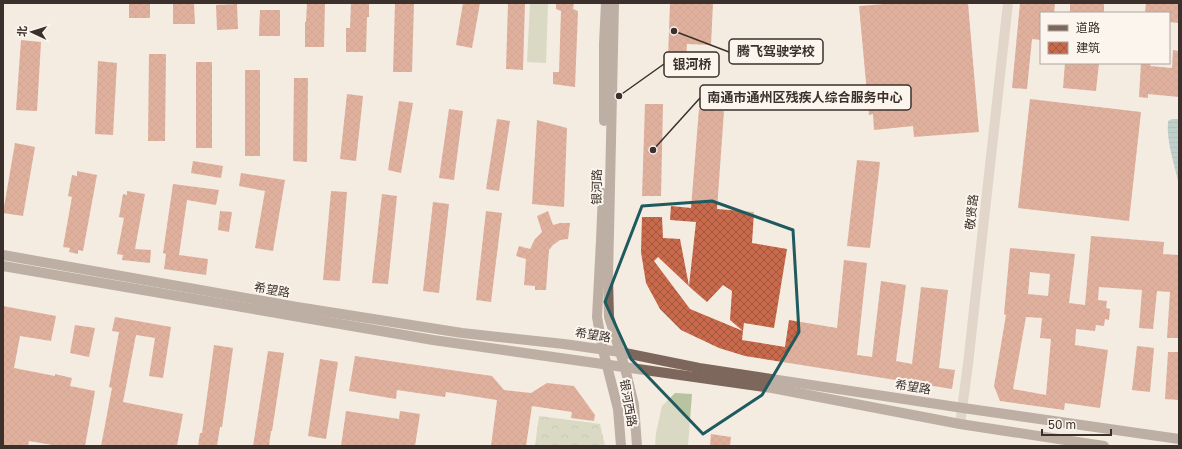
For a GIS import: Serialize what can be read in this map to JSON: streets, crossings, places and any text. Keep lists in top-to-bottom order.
{
  "streets": {
    "main road": ["银河路", "希望路", "银河西路"],
    "street": ["敬贤路"]
  },
  "crossings": [
    ["银河路", "希望路"],
    ["银河路", "银河西路"],
    ["敬贤路", "希望路"],
    ["希望路", "银河西路"]
  ],
  "places": ["腾飞驾驶学校", "银河桥", "南通市通州区残疾人综合服务中心"],
  "legend": ["道路", "建筑"],
  "scale_bar": "50 m",
  "north": "left"
}
